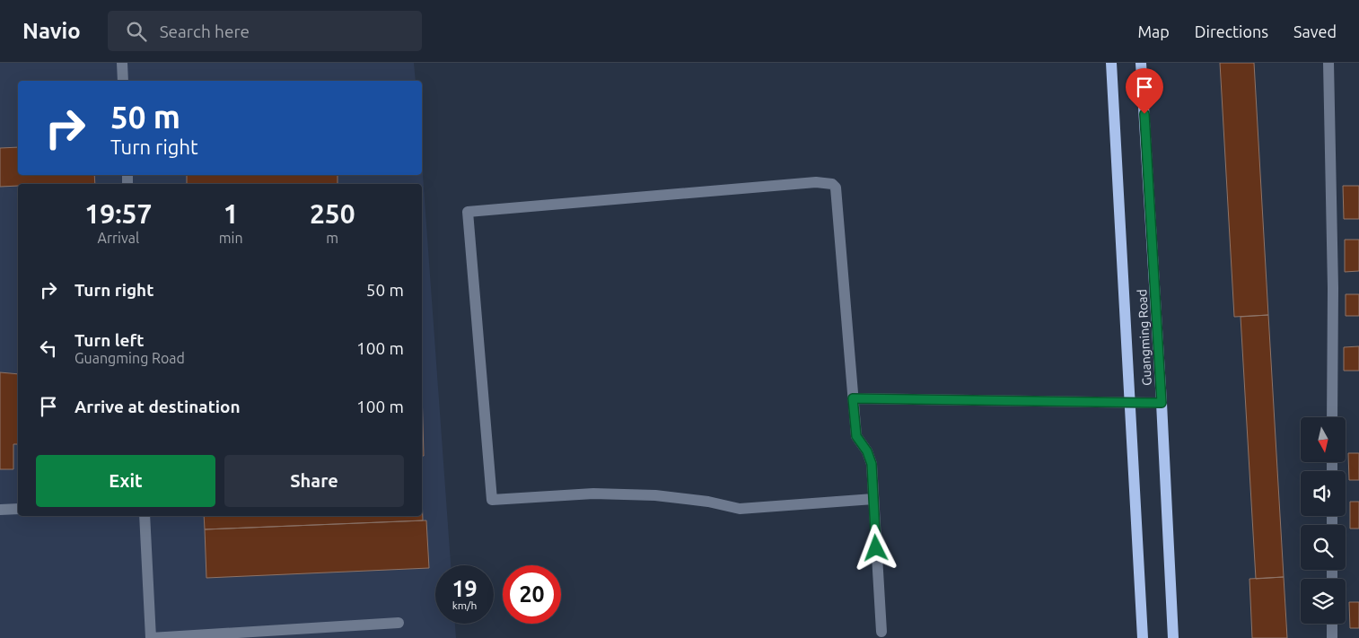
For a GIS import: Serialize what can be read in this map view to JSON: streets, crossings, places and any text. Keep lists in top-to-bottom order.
{
  "streets": {
    "main road": ["Guangming Road"]
  },
  "north": "bottom",
  "page": {
    "header": "Navio",
    "search": "Search here",
    "nav": ["Map", "Directions", "Saved"],
    "turn": ["50 m", "Turn right"],
    "eta": [
      "19:57",
      "Arrival",
      "1",
      "min",
      "250",
      "m"
    ],
    "list": [
      {
        "name": "Turn right",
        "value": "50 m"
      },
      {
        "name": "Turn left",
        "note": "Guangming Road",
        "value": "100 m"
      },
      {
        "name": "Arrive at destination",
        "value": "100 m"
      }
    ],
    "buttons": ["Exit", "Share"],
    "speed": "19 km/h",
    "limit": "20"
  }
}
